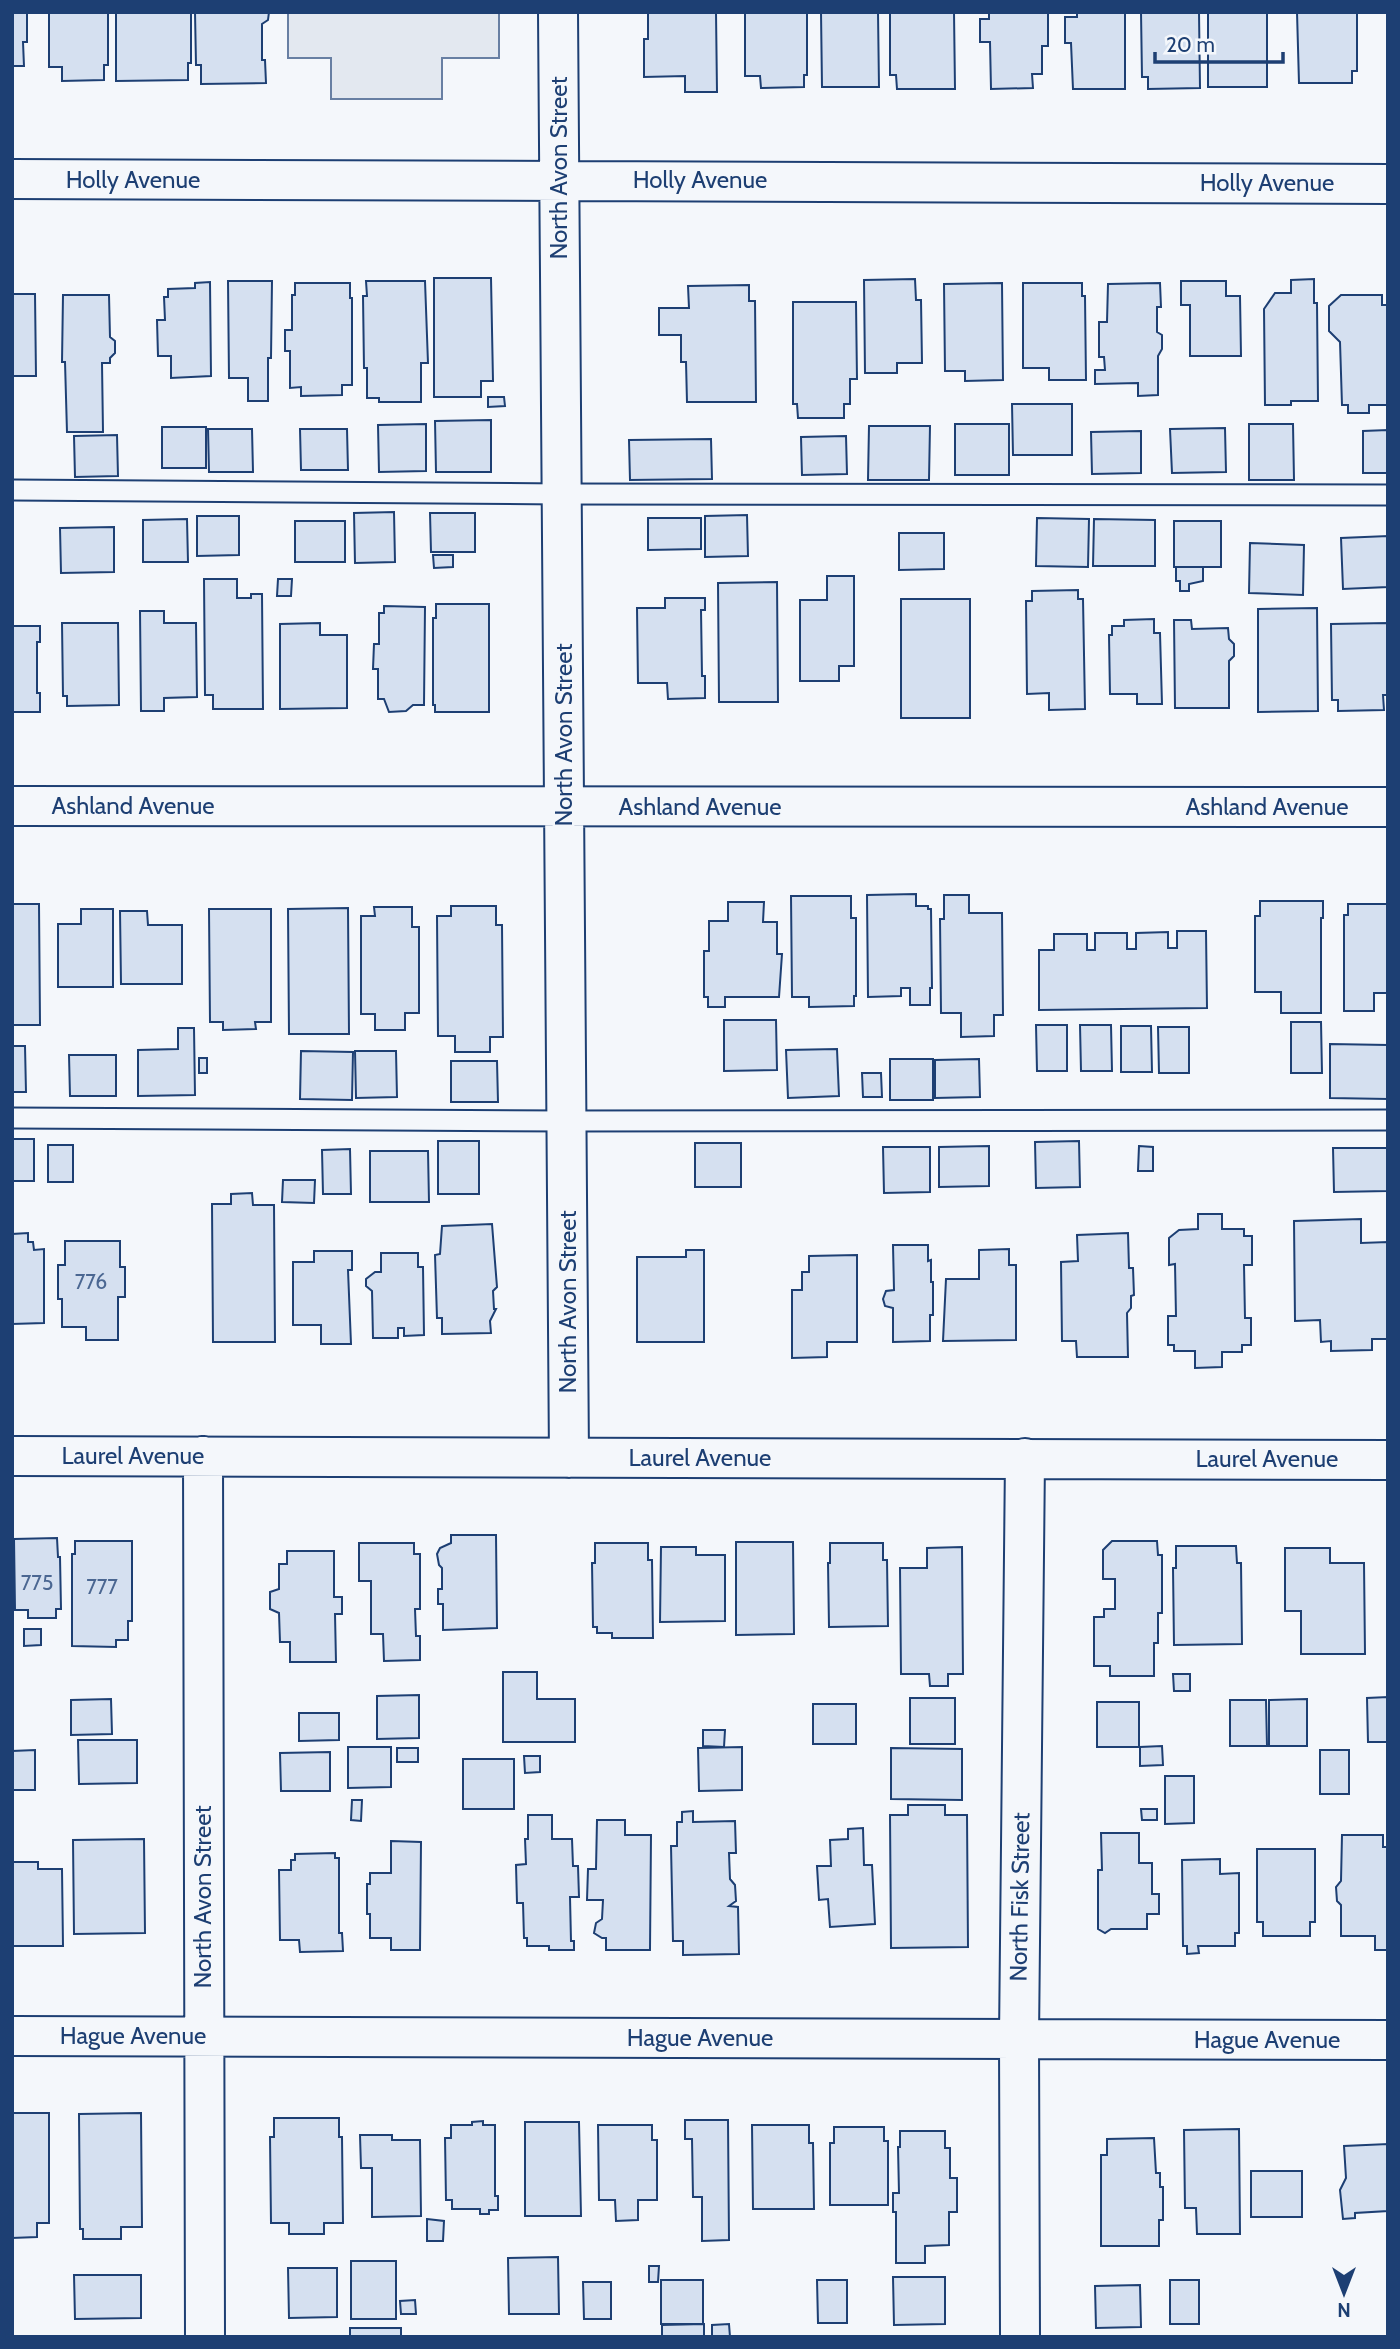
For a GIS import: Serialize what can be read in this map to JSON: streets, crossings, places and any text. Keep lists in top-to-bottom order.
{
  "streets": {
    "street": [
      "North Avon Street",
      "Holly Avenue",
      "Ashland Avenue",
      "Laurel Avenue",
      "North Fisk Street",
      "Hague Avenue"
    ]
  },
  "crossings": [
    ["North Avon Street", "Holly Avenue"],
    ["North Avon Street", "Ashland Avenue"],
    ["North Avon Street", "Laurel Avenue"],
    ["North Avon Street", "Hague Avenue"],
    ["Laurel Avenue", "North Fisk Street"],
    ["North Fisk Street", "Hague Avenue"]
  ],
  "house_numbers": ["776", "775", "777"],
  "scale_bar": "20 m",
  "north": "bottom"
}
